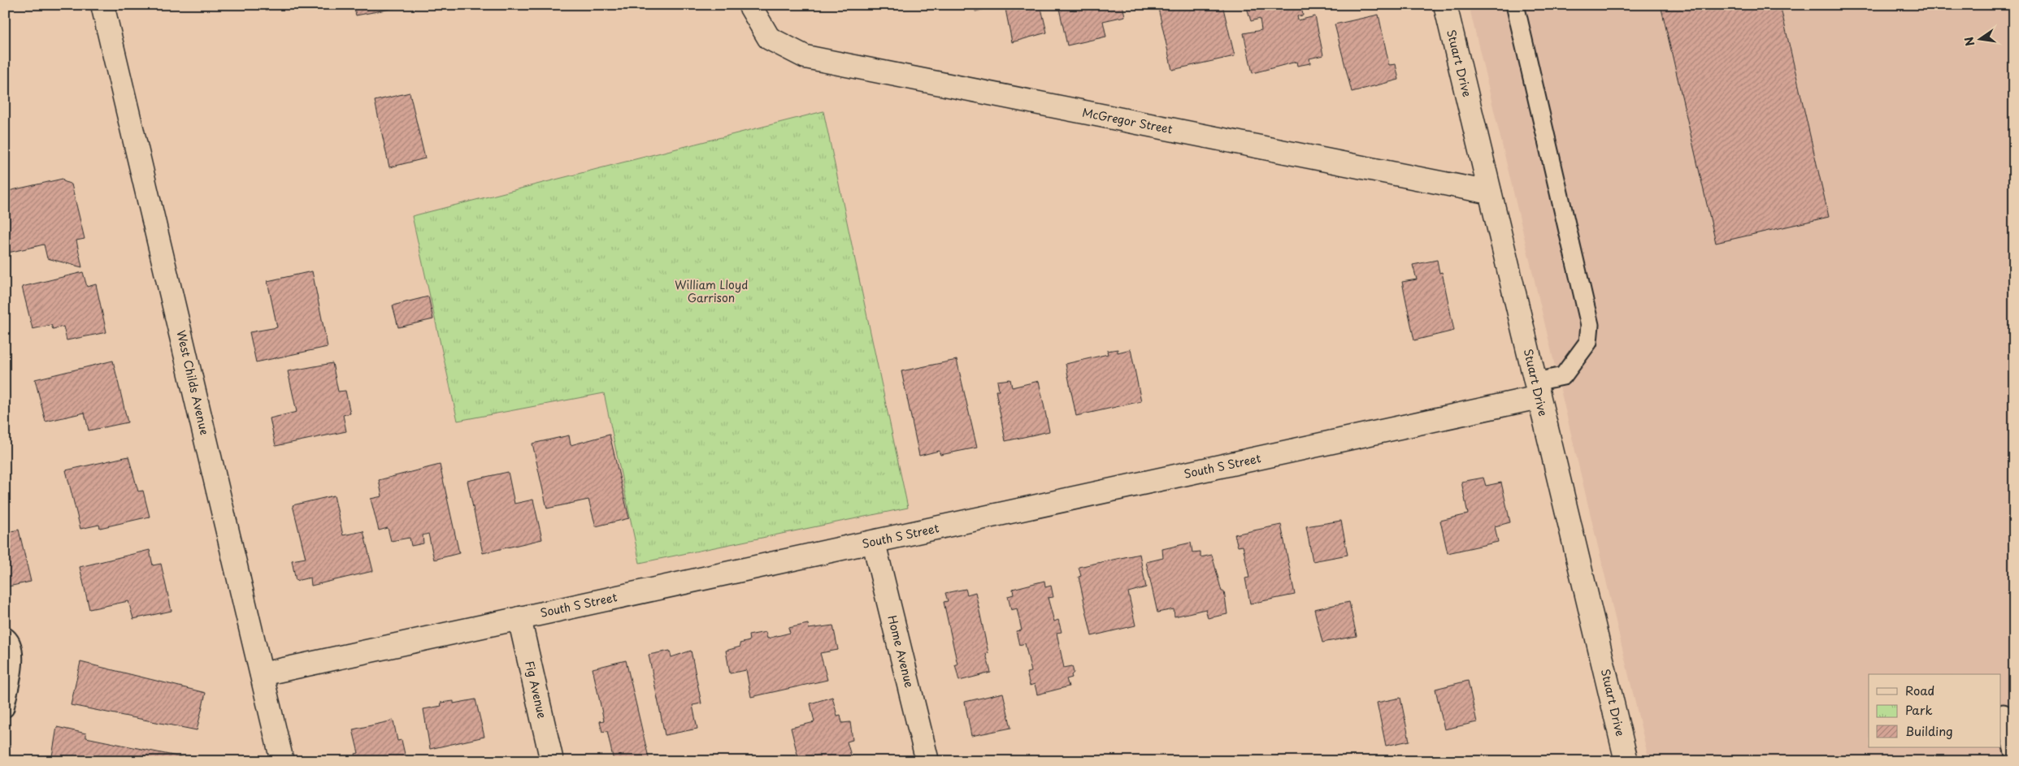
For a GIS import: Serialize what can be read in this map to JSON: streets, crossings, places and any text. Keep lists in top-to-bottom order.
{
  "streets": {
    "street": [
      "Stuart Drive",
      "McGregor Street",
      "West Childs Avenue",
      "South S Street",
      "Home Avenue",
      "Fig Avenue"
    ]
  },
  "crossings": [
    ["Stuart Drive", "McGregor Street"],
    ["Stuart Drive", "South S Street"],
    ["West Childs Avenue", "South S Street"],
    ["South S Street", "Home Avenue"],
    ["South S Street", "Fig Avenue"]
  ],
  "parks": ["William Lloyd Garrison"],
  "legend": ["Road", "Park", "Building"],
  "north": "left"
}
